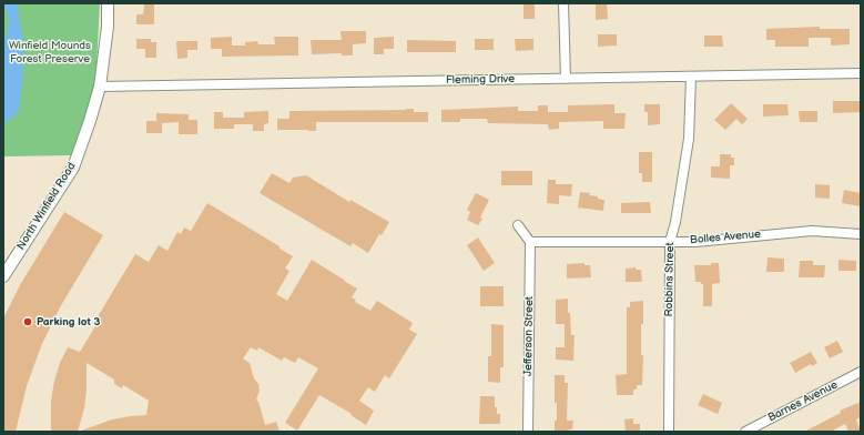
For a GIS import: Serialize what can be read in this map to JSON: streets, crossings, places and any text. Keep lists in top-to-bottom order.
{
  "streets": {
    "street": [
      "Fleming Drive",
      "North Winfield Road",
      "Bolles Avenue",
      "Robbins Street",
      "Jefferson Street",
      "Barnes Avenue"
    ]
  },
  "crossings": [
    ["Fleming Drive", "North Winfield Road"],
    ["Fleming Drive", "Robbins Street"],
    ["Bolles Avenue", "Robbins Street"],
    ["Bolles Avenue", "Jefferson Street"]
  ],
  "parks": ["Winfield Mounds Forest Preserve"],
  "places": ["Parking lot 3"]
}
